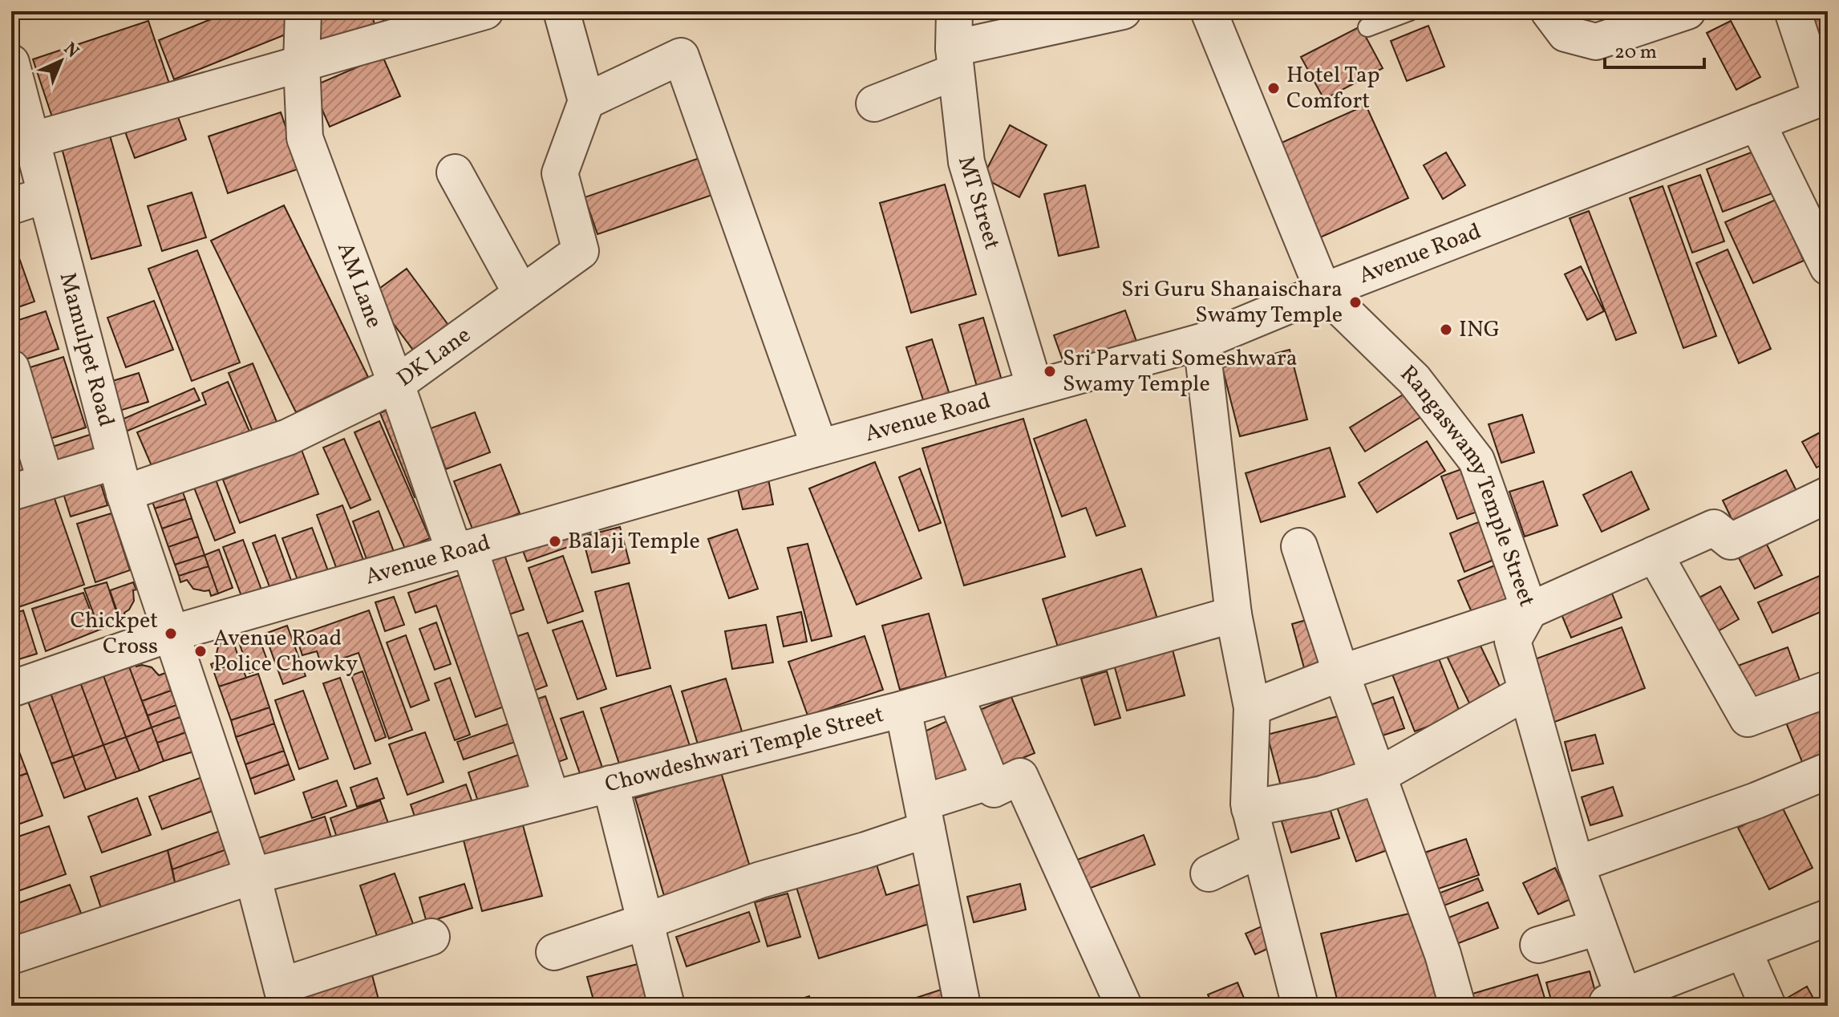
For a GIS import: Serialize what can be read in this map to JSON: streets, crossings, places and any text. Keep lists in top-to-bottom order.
{
  "streets": {
    "street": [
      "MT Street",
      "Avenue Road",
      "AM Lane",
      "Mamulpet Road",
      "DK Lane",
      "Rangaswamy Temple Street",
      "Chowdeshwari Temple Street"
    ]
  },
  "crossings": [
    ["MT Street", "Avenue Road"],
    ["Avenue Road", "AM Lane"],
    ["Avenue Road", "Mamulpet Road"],
    ["Avenue Road", "Rangaswamy Temple Street"],
    ["AM Lane", "DK Lane"],
    ["AM Lane", "Chowdeshwari Temple Street"],
    ["Mamulpet Road", "DK Lane"],
    ["Mamulpet Road", "Chowdeshwari Temple Street"]
  ],
  "places": [
    "Hotel Tap Comfort",
    "Sri Guru Shanaischara Swamy Temple",
    "ING",
    "Sri Parvati Someshwara Swamy Temple",
    "Balaji Temple",
    "Chickpet Cross",
    "Avenue Road Police Chowky"
  ],
  "scale_bar": "20 m",
  "north": "top right"
}
